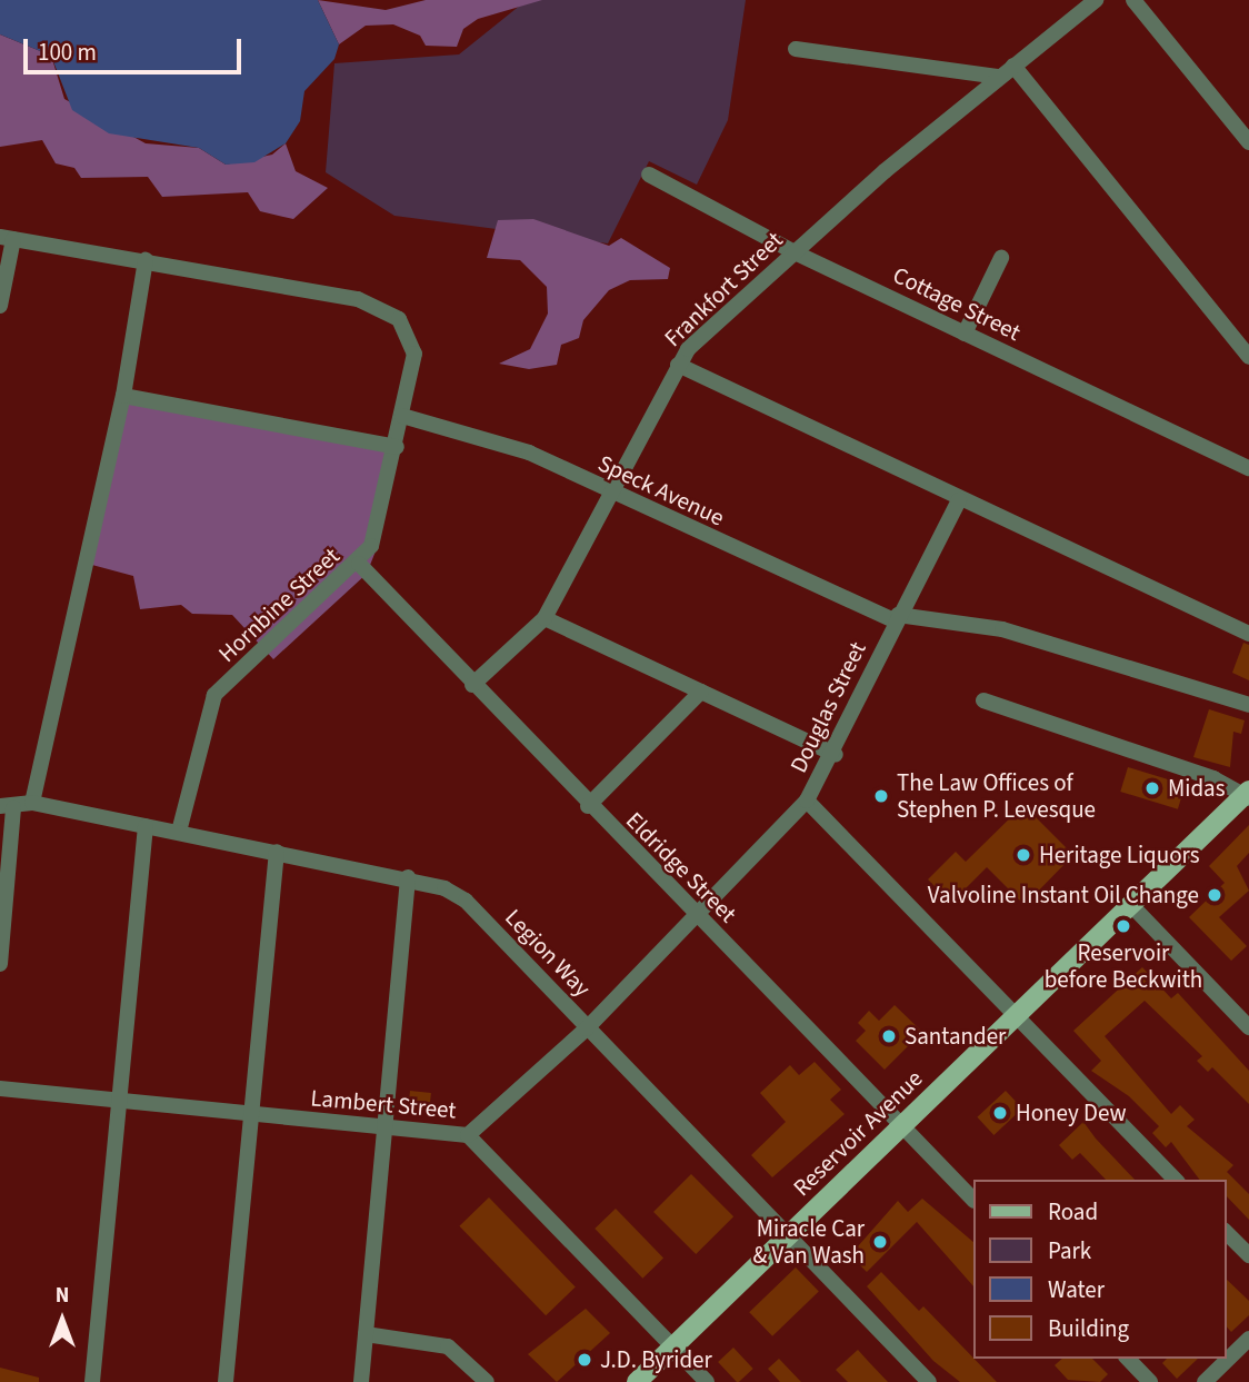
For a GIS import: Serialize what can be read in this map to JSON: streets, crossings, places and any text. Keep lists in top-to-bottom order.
{
  "streets": {
    "main road": ["Reservoir Avenue"],
    "street": [
      "Frankfort Street",
      "Cottage Street",
      "Speck Avenue",
      "Hornbine Street",
      "Douglas Street",
      "Eldridge Street",
      "Legion Way",
      "Lambert Street"
    ]
  },
  "crossings": [
    ["Frankfort Street", "Cottage Street"],
    ["Frankfort Street", "Speck Avenue"],
    ["Frankfort Street", "Eldridge Street"],
    ["Speck Avenue", "Hornbine Street"],
    ["Speck Avenue", "Douglas Street"],
    ["Hornbine Street", "Eldridge Street"],
    ["Hornbine Street", "Legion Way"],
    ["Douglas Street", "Eldridge Street"],
    ["Douglas Street", "Legion Way"],
    ["Douglas Street", "Lambert Street"],
    ["Eldridge Street", "Reservoir Avenue"],
    ["Legion Way", "Reservoir Avenue"],
    ["Lambert Street", "Reservoir Avenue"]
  ],
  "places": [
    "Midas",
    "The Law Offices of Stephen P. Levesque",
    "Heritage Liquors",
    "Valvoline Instant Oil Change",
    "Reservoir before Beckwith",
    "Santander",
    "Honey Dew",
    "Miracle Car & Van Wash",
    "J.D. Byrider"
  ],
  "legend": [
    "Road",
    "Park",
    "Water",
    "Building"
  ],
  "scale_bar": "100 m",
  "north": "top"
}
